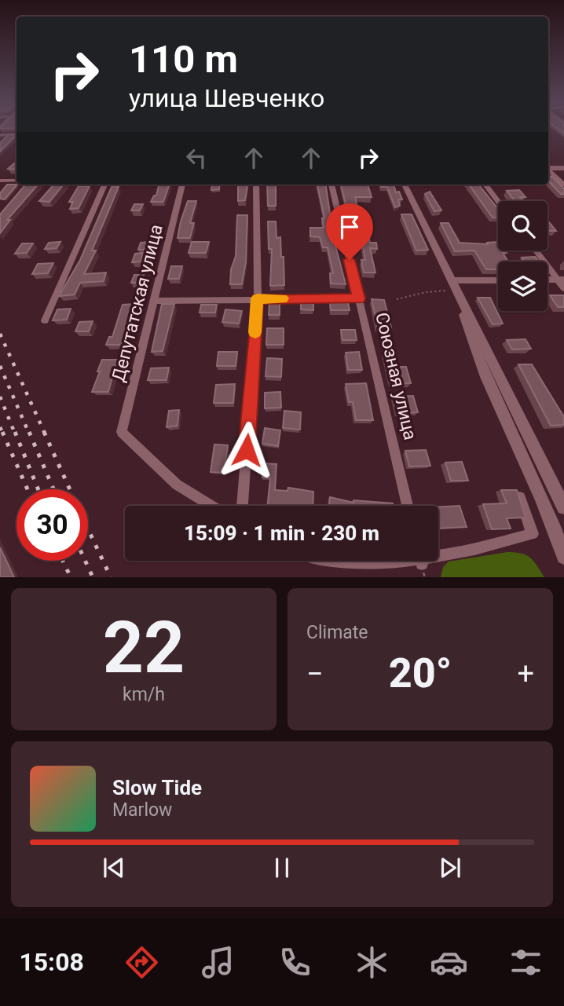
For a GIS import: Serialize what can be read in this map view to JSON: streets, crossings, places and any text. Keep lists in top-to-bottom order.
{
  "streets": {
    "street": ["Депутатская улица", "Союзная улица"]
  },
  "page": {
    "turn": ["110 m", "улица Шевченко"],
    "limit": "30",
    "trip": "15:09 · 1 min · 230 m",
    "tile": [
      ["22", "km/h"],
      "Climate"
    ],
    "heat": ["−", "20°", "+"],
    "song": ["Slow Tide", "Marlow"],
    "tabs": "15:08"
  }
}
